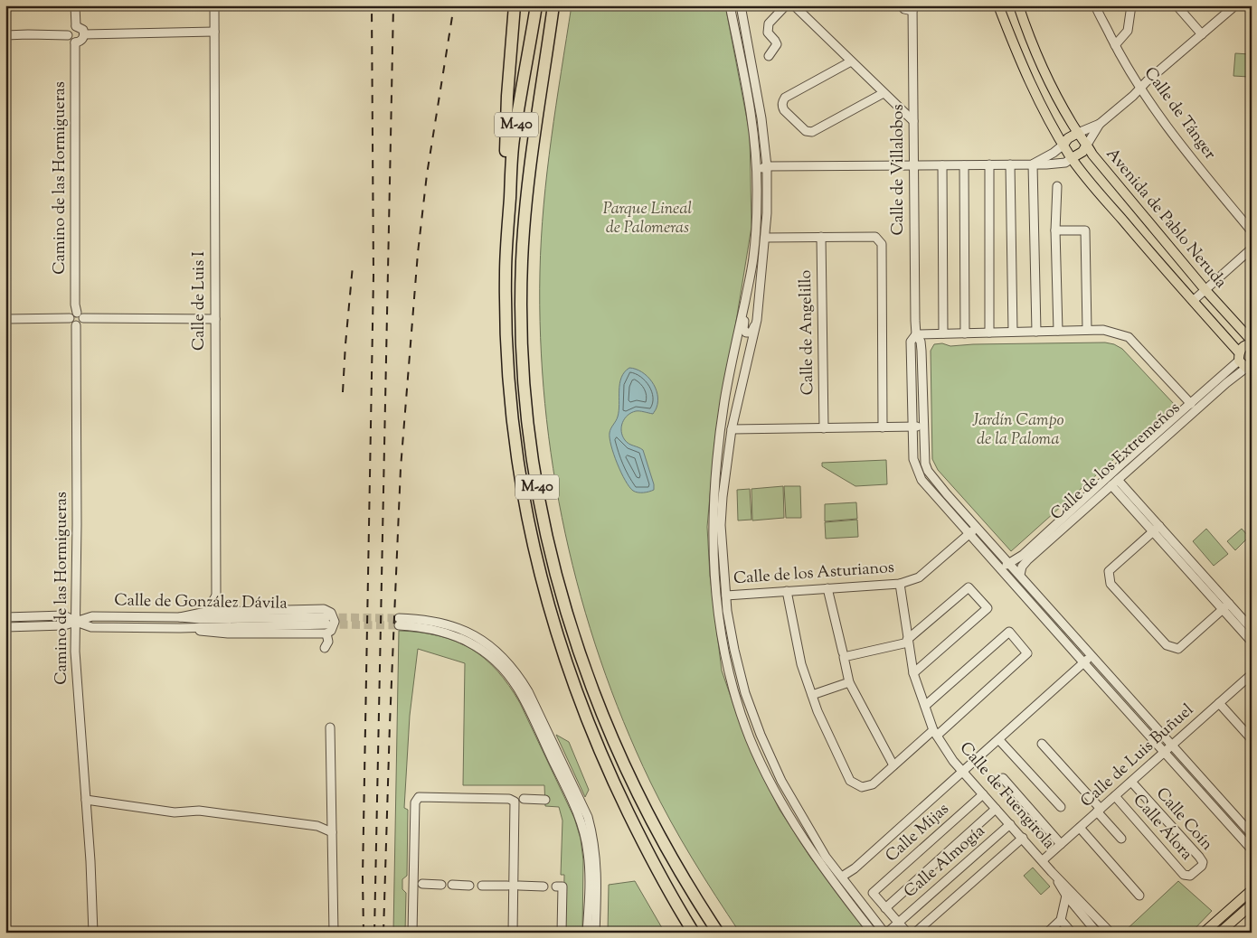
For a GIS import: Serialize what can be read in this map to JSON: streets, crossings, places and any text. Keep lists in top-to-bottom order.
{
  "streets": {
    "highway": ["M-40"],
    "main road": ["Avenida de Pablo Neruda"],
    "street": [
      "Calle de Tánger",
      "Calle de Villalobos",
      "Camino de las Hormigueras",
      "Calle de Luis I",
      "Calle de Angelillo",
      "Calle de los Extremeños",
      "Calle de los Asturianos",
      "Calle de González Dávila",
      "Calle de Luis Buñuel",
      "Calle de Fuengirola",
      "Calle Coín",
      "Calle Álora",
      "Calle Mijas",
      "Calle Almogía"
    ]
  },
  "crossings": [
    ["Camino de las Hormigueras", "Calle de González Dávila"],
    ["Avenida de Pablo Neruda", "Calle de los Extremeños"],
    ["Calle de los Asturianos", "Calle de Fuengirola"],
    ["Calle de Luis Buñuel", "Calle de Fuengirola"],
    ["Calle de Luis Buñuel", "Calle Coín"],
    ["Calle de Luis Buñuel", "Calle Álora"],
    ["Calle de Fuengirola", "Calle Mijas"],
    ["Calle de Fuengirola", "Calle Almogía"],
    ["Calle Coín", "Calle Álora"]
  ],
  "parks": ["Parque Lineal de Palomeras", "Jardín Campo de la Paloma"]
}
